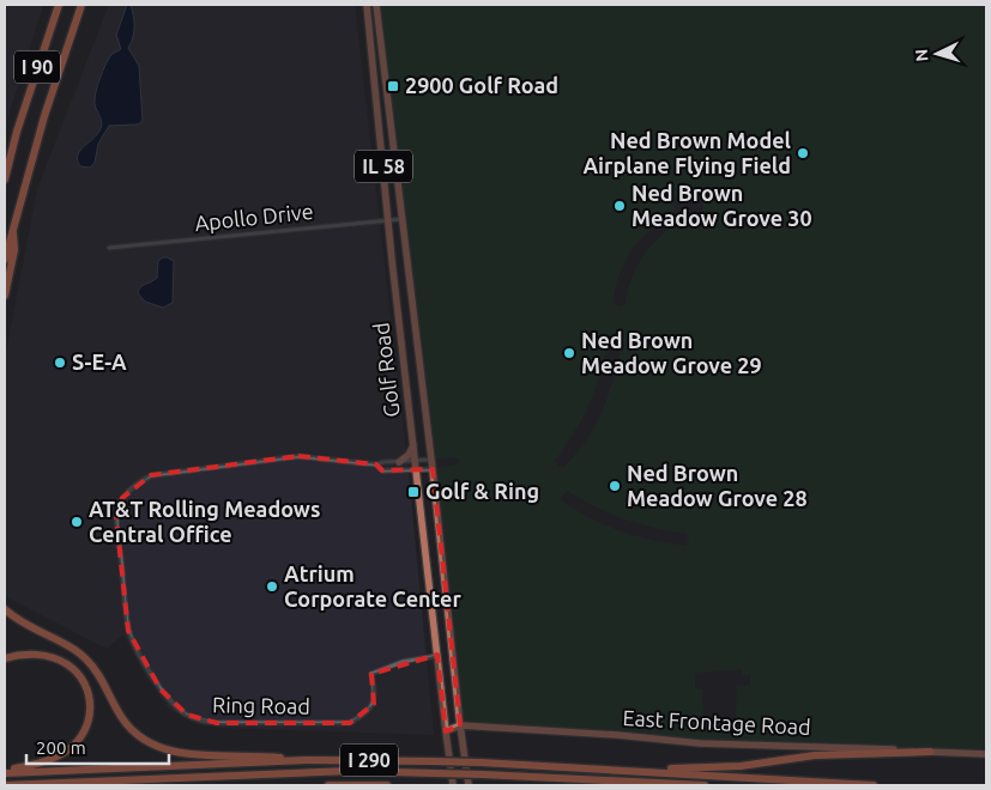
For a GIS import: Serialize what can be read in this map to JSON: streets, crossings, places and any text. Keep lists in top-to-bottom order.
{
  "streets": {
    "highway": ["I 90", "I 290"],
    "main road": ["IL 58", "Golf Road", "East Frontage Road"],
    "street": ["Apollo Drive", "Ring Road"]
  },
  "crossings": [
    ["IL 58", "Golf Road"],
    ["IL 58", "East Frontage Road"],
    ["Apollo Drive", "Golf Road"],
    ["Golf Road", "Ring Road"],
    ["Golf Road", "East Frontage Road"]
  ],
  "places": {
    "transit": ["2900 Golf Road", "Golf & Ring"],
    "other": [
      "Ned Brown Model Airplane Flying Field",
      "Ned Brown Meadow Grove 30",
      "Ned Brown Meadow Grove 29",
      "S-E-A",
      "Ned Brown Meadow Grove 28",
      "AT&T Rolling Meadows Central Office",
      "Atrium Corporate Center"
    ]
  },
  "scale_bar": "200 m",
  "north": "left"
}
